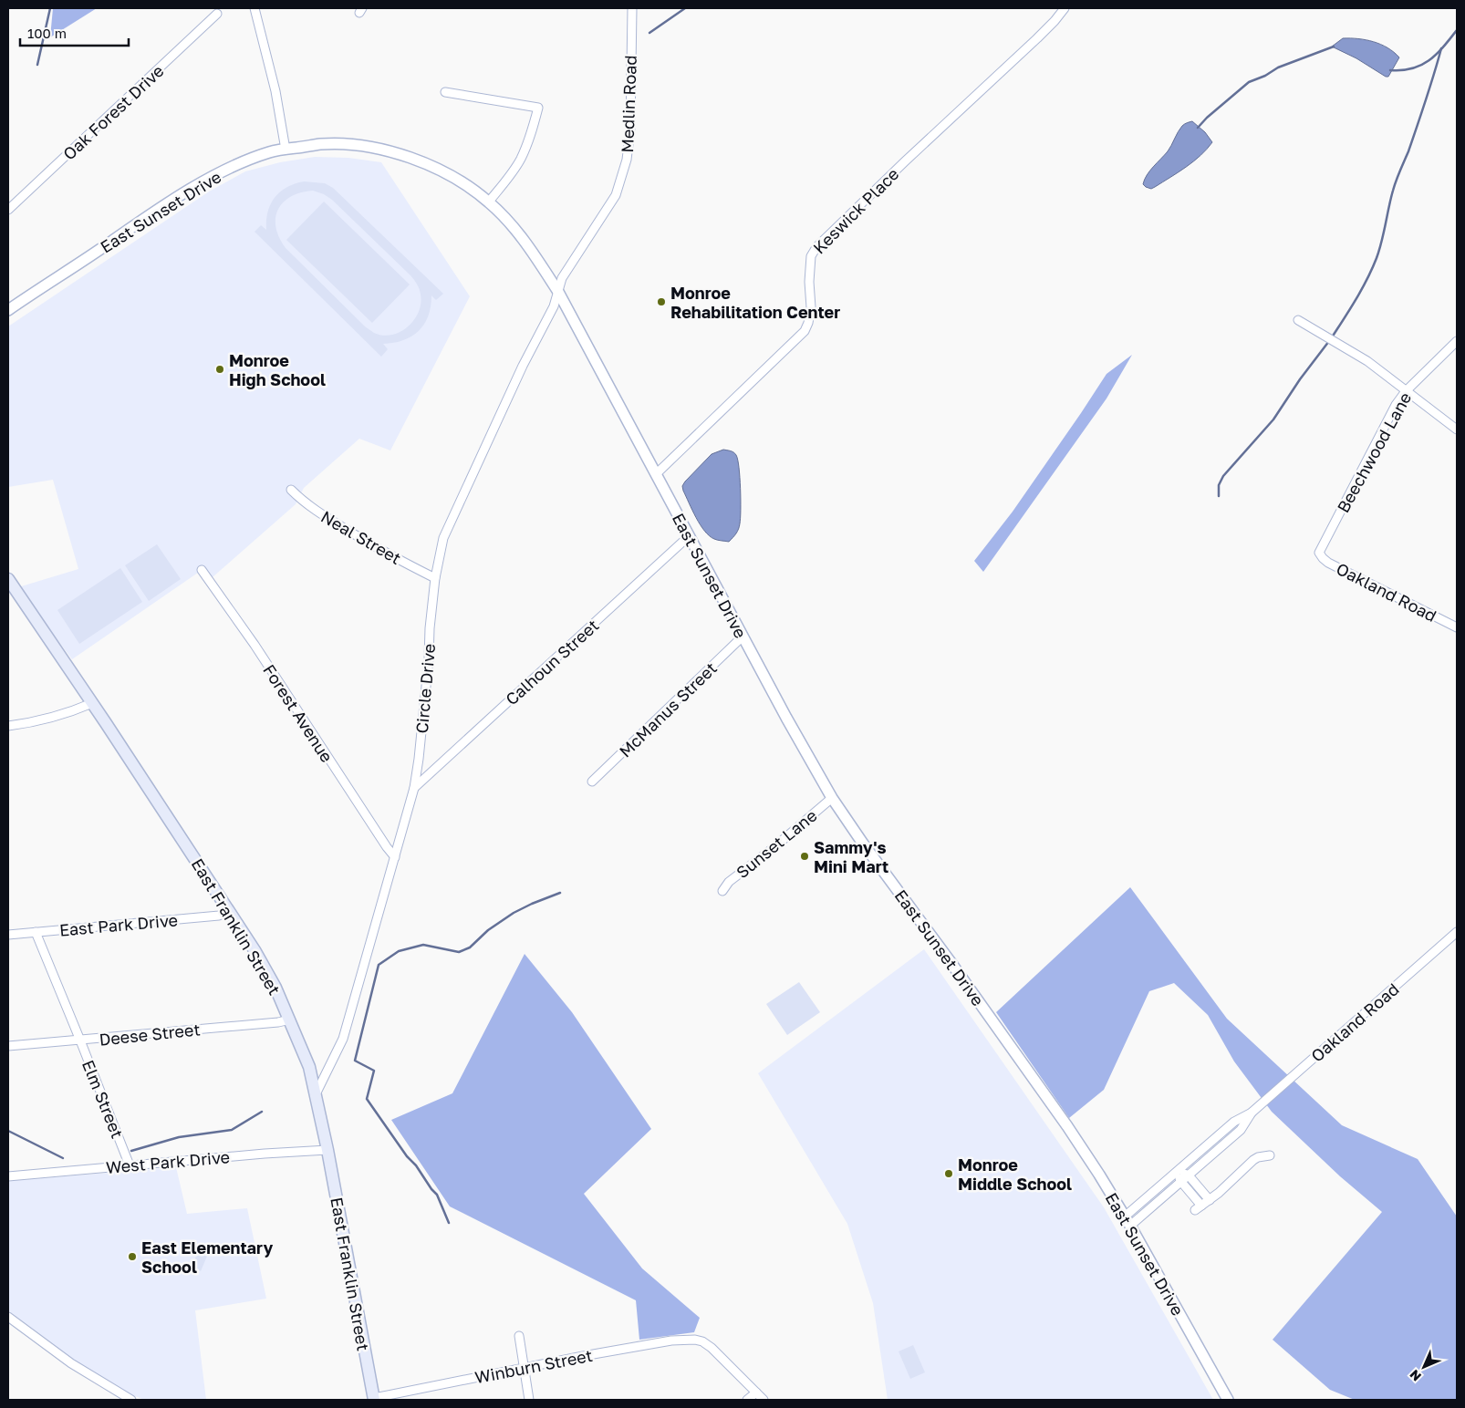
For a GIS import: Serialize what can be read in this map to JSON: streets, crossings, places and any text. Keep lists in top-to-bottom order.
{
  "streets": {
    "main road": ["East Franklin Street"],
    "street": [
      "Medlin Road",
      "Oak Forest Drive",
      "Keswick Place",
      "East Sunset Drive",
      "Beechwood Lane",
      "Neal Street",
      "Oakland Road",
      "Calhoun Street",
      "Circle Drive",
      "McManus Street",
      "Forest Avenue",
      "Sunset Lane",
      "East Park Drive",
      "Deese Street",
      "Elm Street",
      "West Park Drive",
      "Winburn Street"
    ]
  },
  "crossings": [
    ["Medlin Road", "East Sunset Drive"],
    ["Medlin Road", "Circle Drive"],
    ["Keswick Place", "East Sunset Drive"],
    ["East Sunset Drive", "Oakland Road"],
    ["East Sunset Drive", "Calhoun Street"],
    ["East Sunset Drive", "Circle Drive"],
    ["East Sunset Drive", "McManus Street"],
    ["East Sunset Drive", "Sunset Lane"],
    ["Beechwood Lane", "Oakland Road"],
    ["Neal Street", "Circle Drive"],
    ["Calhoun Street", "Circle Drive"],
    ["Circle Drive", "Forest Avenue"],
    ["Circle Drive", "East Franklin Street"],
    ["East Park Drive", "East Franklin Street"],
    ["East Park Drive", "Elm Street"],
    ["East Franklin Street", "Deese Street"],
    ["East Franklin Street", "West Park Drive"],
    ["East Franklin Street", "Winburn Street"],
    ["Deese Street", "Elm Street"],
    ["Elm Street", "West Park Drive"]
  ],
  "places": [
    "Monroe Rehabilitation Center",
    "Monroe High School",
    "Sammy's Mini Mart",
    "Monroe Middle School",
    "East Elementary School"
  ],
  "scale_bar": "100 m",
  "north": "bottom left"
}
